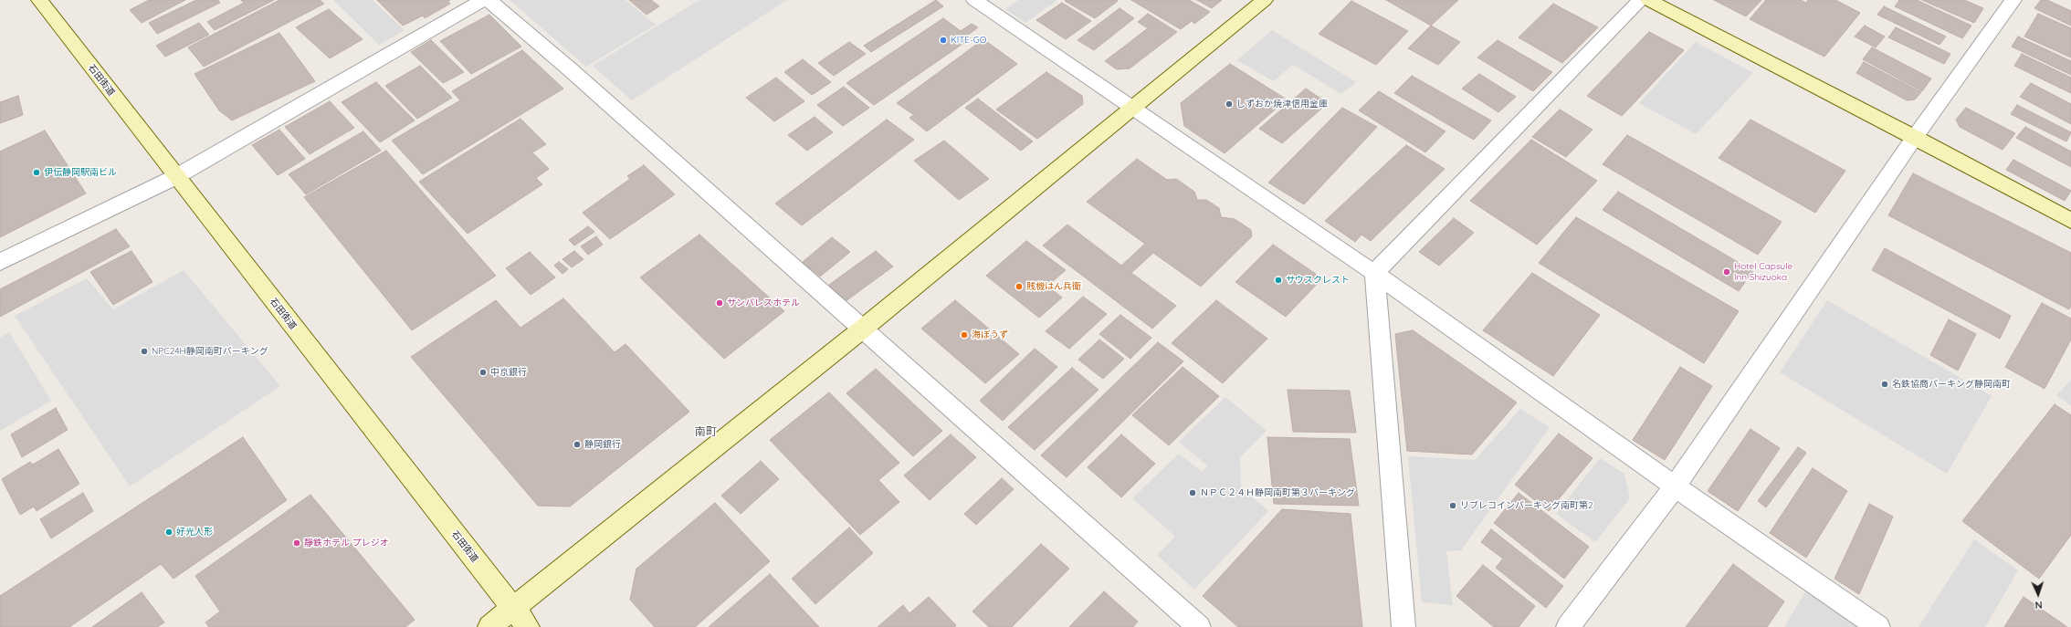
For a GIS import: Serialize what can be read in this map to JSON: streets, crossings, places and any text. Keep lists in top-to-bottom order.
{
  "streets": {
    "street": ["石田街道"]
  },
  "districts": ["南町"],
  "places": [
    "KITE-GO",
    "しずおか焼津信用金庫",
    "伊伝静岡駅南ビル",
    "Hotel Capsule Inn Shizuoka",
    "サウスクレスト",
    "賎機はん兵衛",
    "サンパレスホテル",
    "海ぼうず",
    "NPC24H静岡南町パーキング",
    "中京銀行",
    "名鉄協商パーキング静岡南町",
    "静岡銀行",
    "ＮＰＣ２４Ｈ静岡南町第３パーキング",
    "リブレコインパーキング南町第2",
    "好光人形",
    "靜鉄ホテル プレジオ"
  ],
  "north": "bottom"
}
